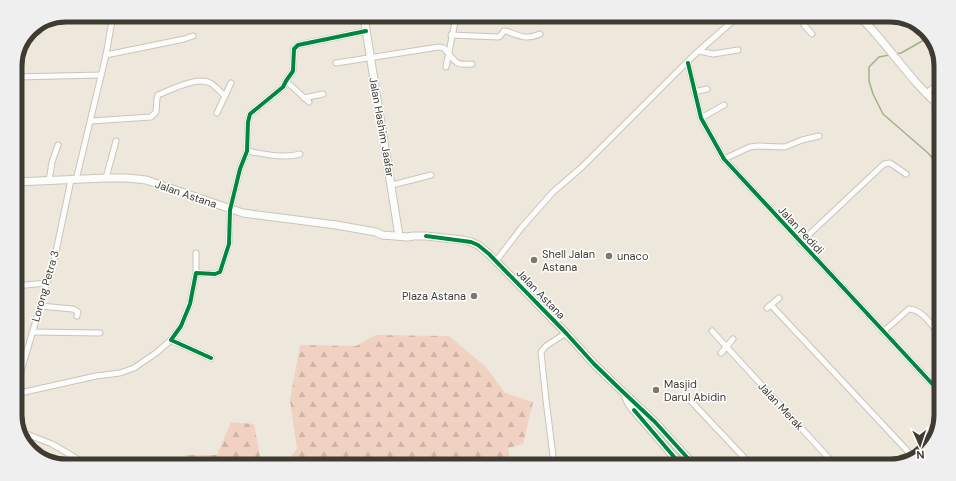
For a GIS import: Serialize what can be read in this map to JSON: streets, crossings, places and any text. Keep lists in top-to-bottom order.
{
  "streets": {
    "main road": ["Jalan Hashim Jaafar", "Jalan Astana"],
    "street": ["Jalan Pedidi", "Lorong Petra 3", "Jalan Merak"]
  },
  "crossings": [
    ["Jalan Hashim Jaafar", "Jalan Astana"],
    ["Jalan Astana", "Lorong Petra 3"]
  ],
  "places": [
    "unaco",
    "Shell Jalan Astana",
    "Plaza Astana",
    "Masjid Darul Abidin"
  ],
  "north": "bottom"
}
